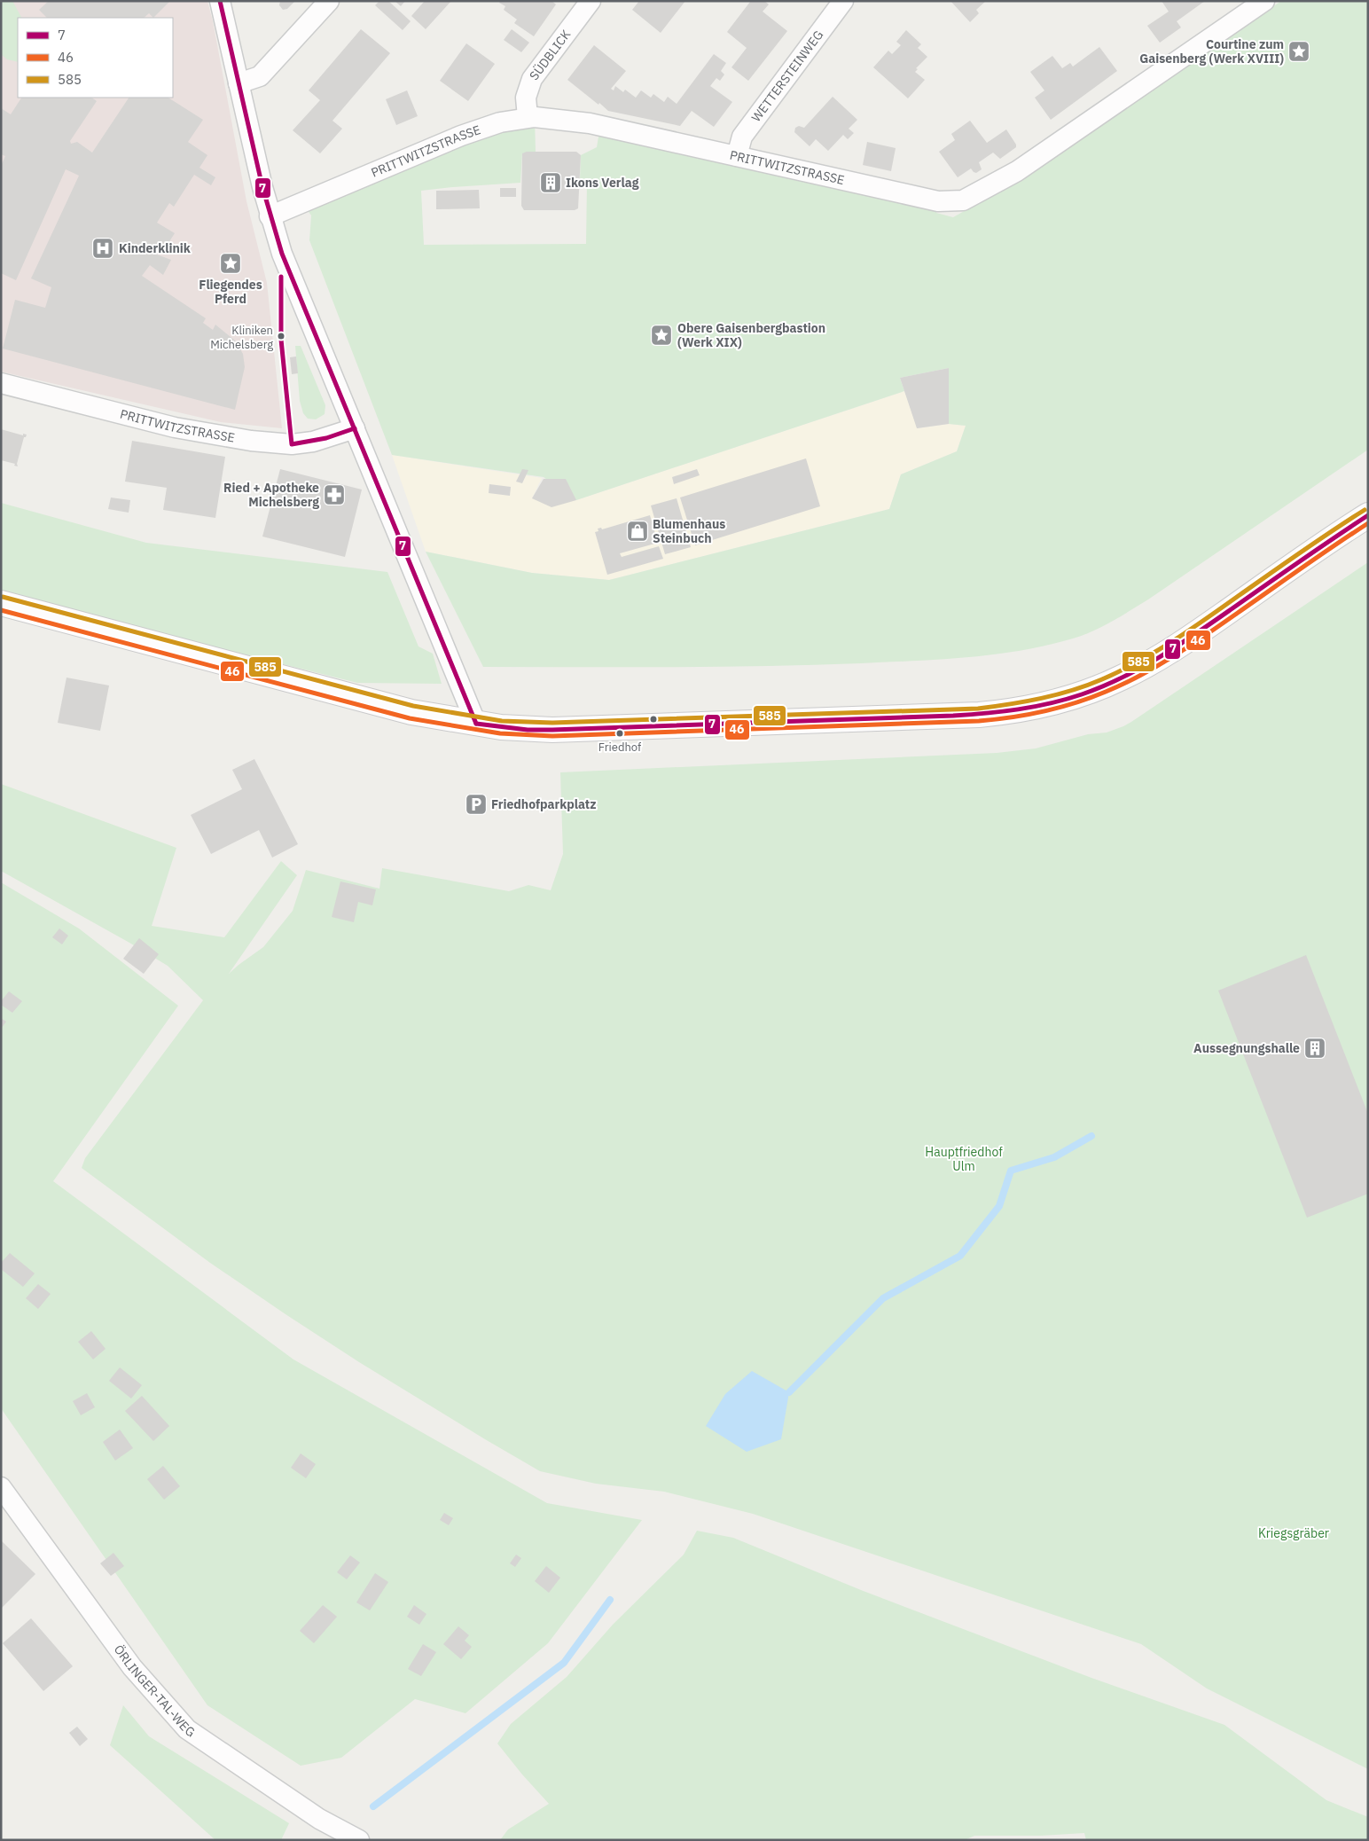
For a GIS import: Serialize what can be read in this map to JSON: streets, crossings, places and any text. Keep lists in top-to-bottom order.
{
  "streets": {
    "street": [
      "SÜDBLICK",
      "WETTERSTEINWEG",
      "PRITTWITZSTRASSE",
      "ÖRLINGER-TAL-WEG"
    ]
  },
  "crossings": [
    ["SÜDBLICK", "PRITTWITZSTRASSE"],
    ["WETTERSTEINWEG", "PRITTWITZSTRASSE"]
  ],
  "parks": ["Hauptfriedhof Ulm", "Kriegsgräber"],
  "places": {
    "place": ["Courtine zum Gaisenberg (Werk XVIII)", "Fliegendes Pferd", "Obere Gaisenbergbastion (Werk XIX)"],
    "building": ["Ikons Verlag", "Aussegnungshalle"],
    "hospital": ["Kinderklinik"],
    "other": ["Kliniken Michelsberg", "Friedhof"],
    "pharmacy": ["Ried + Apotheke Michelsberg"],
    "shop": ["Blumenhaus Steinbuch"],
    "parking": ["Friedhofparkplatz"]
  },
  "lines": ["transit line 7", "transit line 585", "transit line 46"],
  "legend": ["7", "46", "585"]
}
